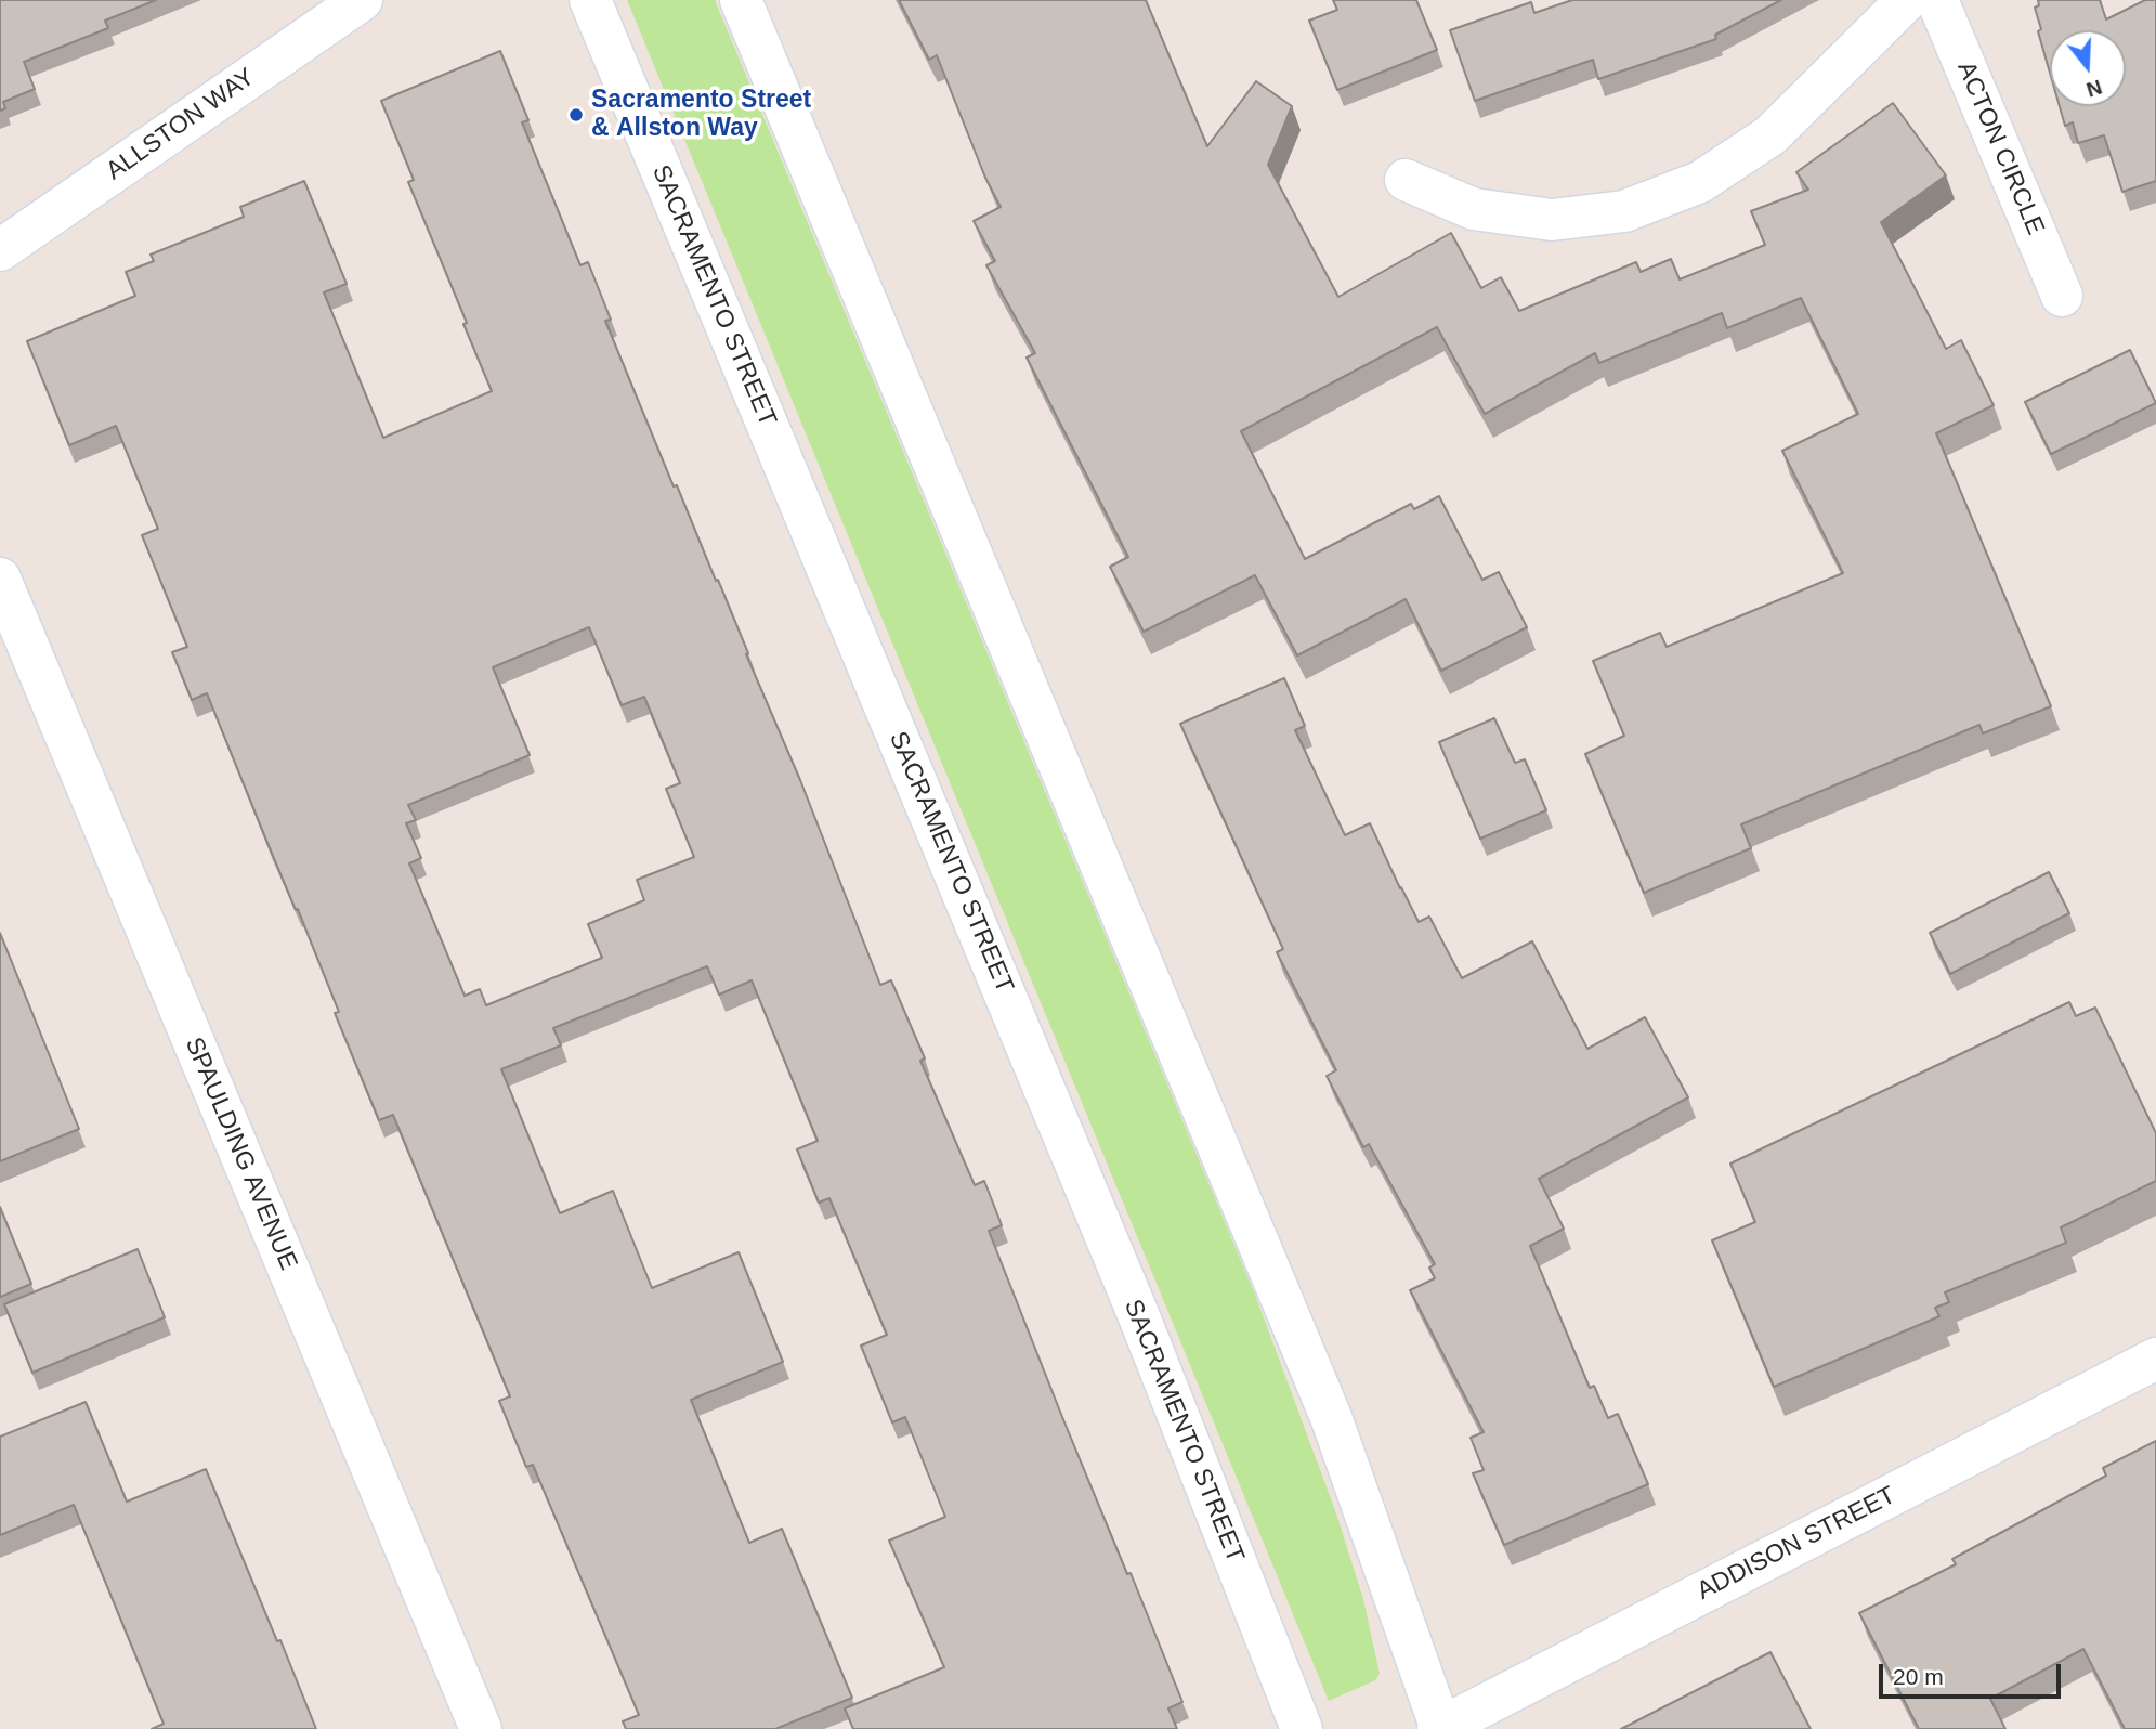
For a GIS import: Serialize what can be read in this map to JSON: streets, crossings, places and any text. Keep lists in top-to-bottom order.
{
  "streets": {
    "street": [
      "ALLSTON WAY",
      "ACTON CIRCLE",
      "SACRAMENTO STREET",
      "SPAULDING AVENUE",
      "ADDISON STREET"
    ]
  },
  "places": ["Sacramento Street & Allston Way"],
  "scale_bar": "20 m",
  "north": "bottom"
}
